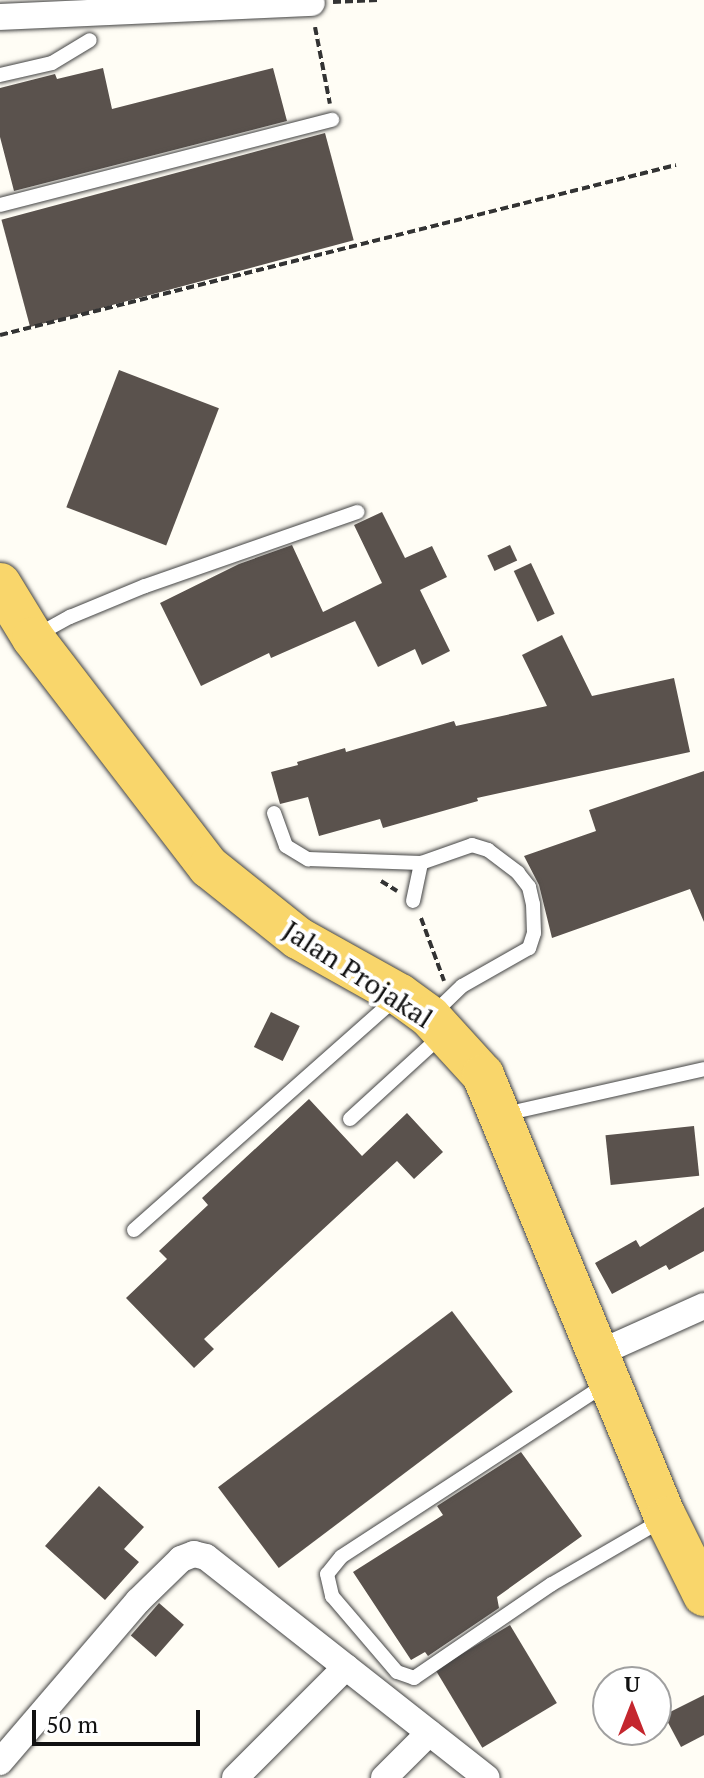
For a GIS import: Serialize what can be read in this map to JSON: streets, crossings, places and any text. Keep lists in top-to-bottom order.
{
  "streets": {
    "main road": ["Jalan Projakal"]
  },
  "scale_bar": "50 m",
  "north": "top"
}
